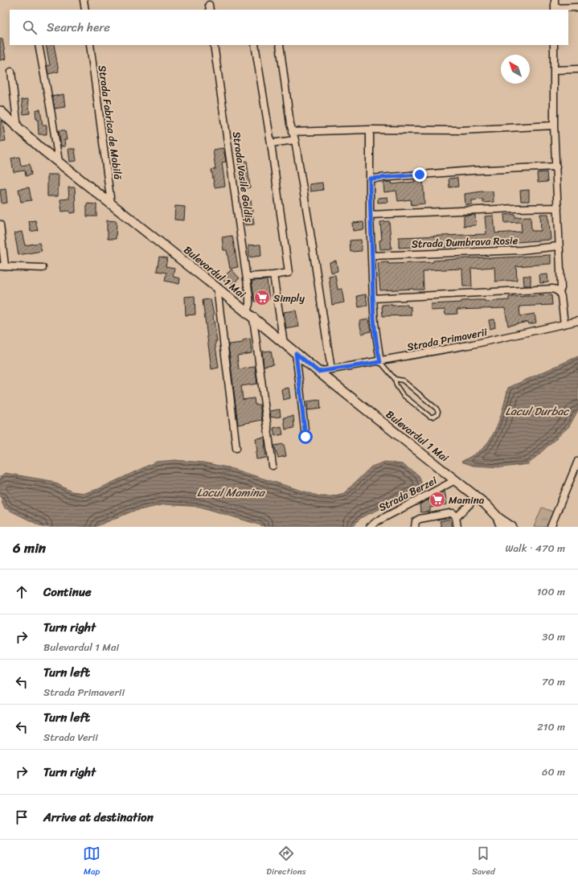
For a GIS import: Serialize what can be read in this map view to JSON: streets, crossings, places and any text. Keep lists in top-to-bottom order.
{
  "streets": {
    "main road": ["Bulevardul 1 Mai"],
    "street": [
      "Strada Fabrica de Mobilă",
      "Strada Vasile Goldiș",
      "Strada Dumbrava Rosie",
      "Strada Primaverii",
      "Strada Berzei"
    ]
  },
  "crossings": [
    ["Strada Fabrica de Mobilă", "Bulevardul 1 Mai"],
    ["Strada Vasile Goldiș", "Bulevardul 1 Mai"],
    ["Bulevardul 1 Mai", "Strada Primaverii"],
    ["Bulevardul 1 Mai", "Strada Berzei"]
  ],
  "water": ["Lacul Durbac", "Lacul Mamina"],
  "places": {
    "supermarket": ["Simply", "Mamina"]
  },
  "north": "top left",
  "page": {
    "search": "Search here",
    "heading": ["6 min", "Walk · 470 m"],
    "list": [
      ["Continue", "100 m"],
      ["Turn right", "Bulevardul 1 Mai", "30 m"],
      ["Turn left", "Strada Primaverii", "70 m"],
      ["Turn left", "Strada Verii", "210 m"],
      ["Turn right", "60 m"],
      "Arrive at destination"
    ],
    "nav": ["Map", "Directions", "Saved"]
  }
}
